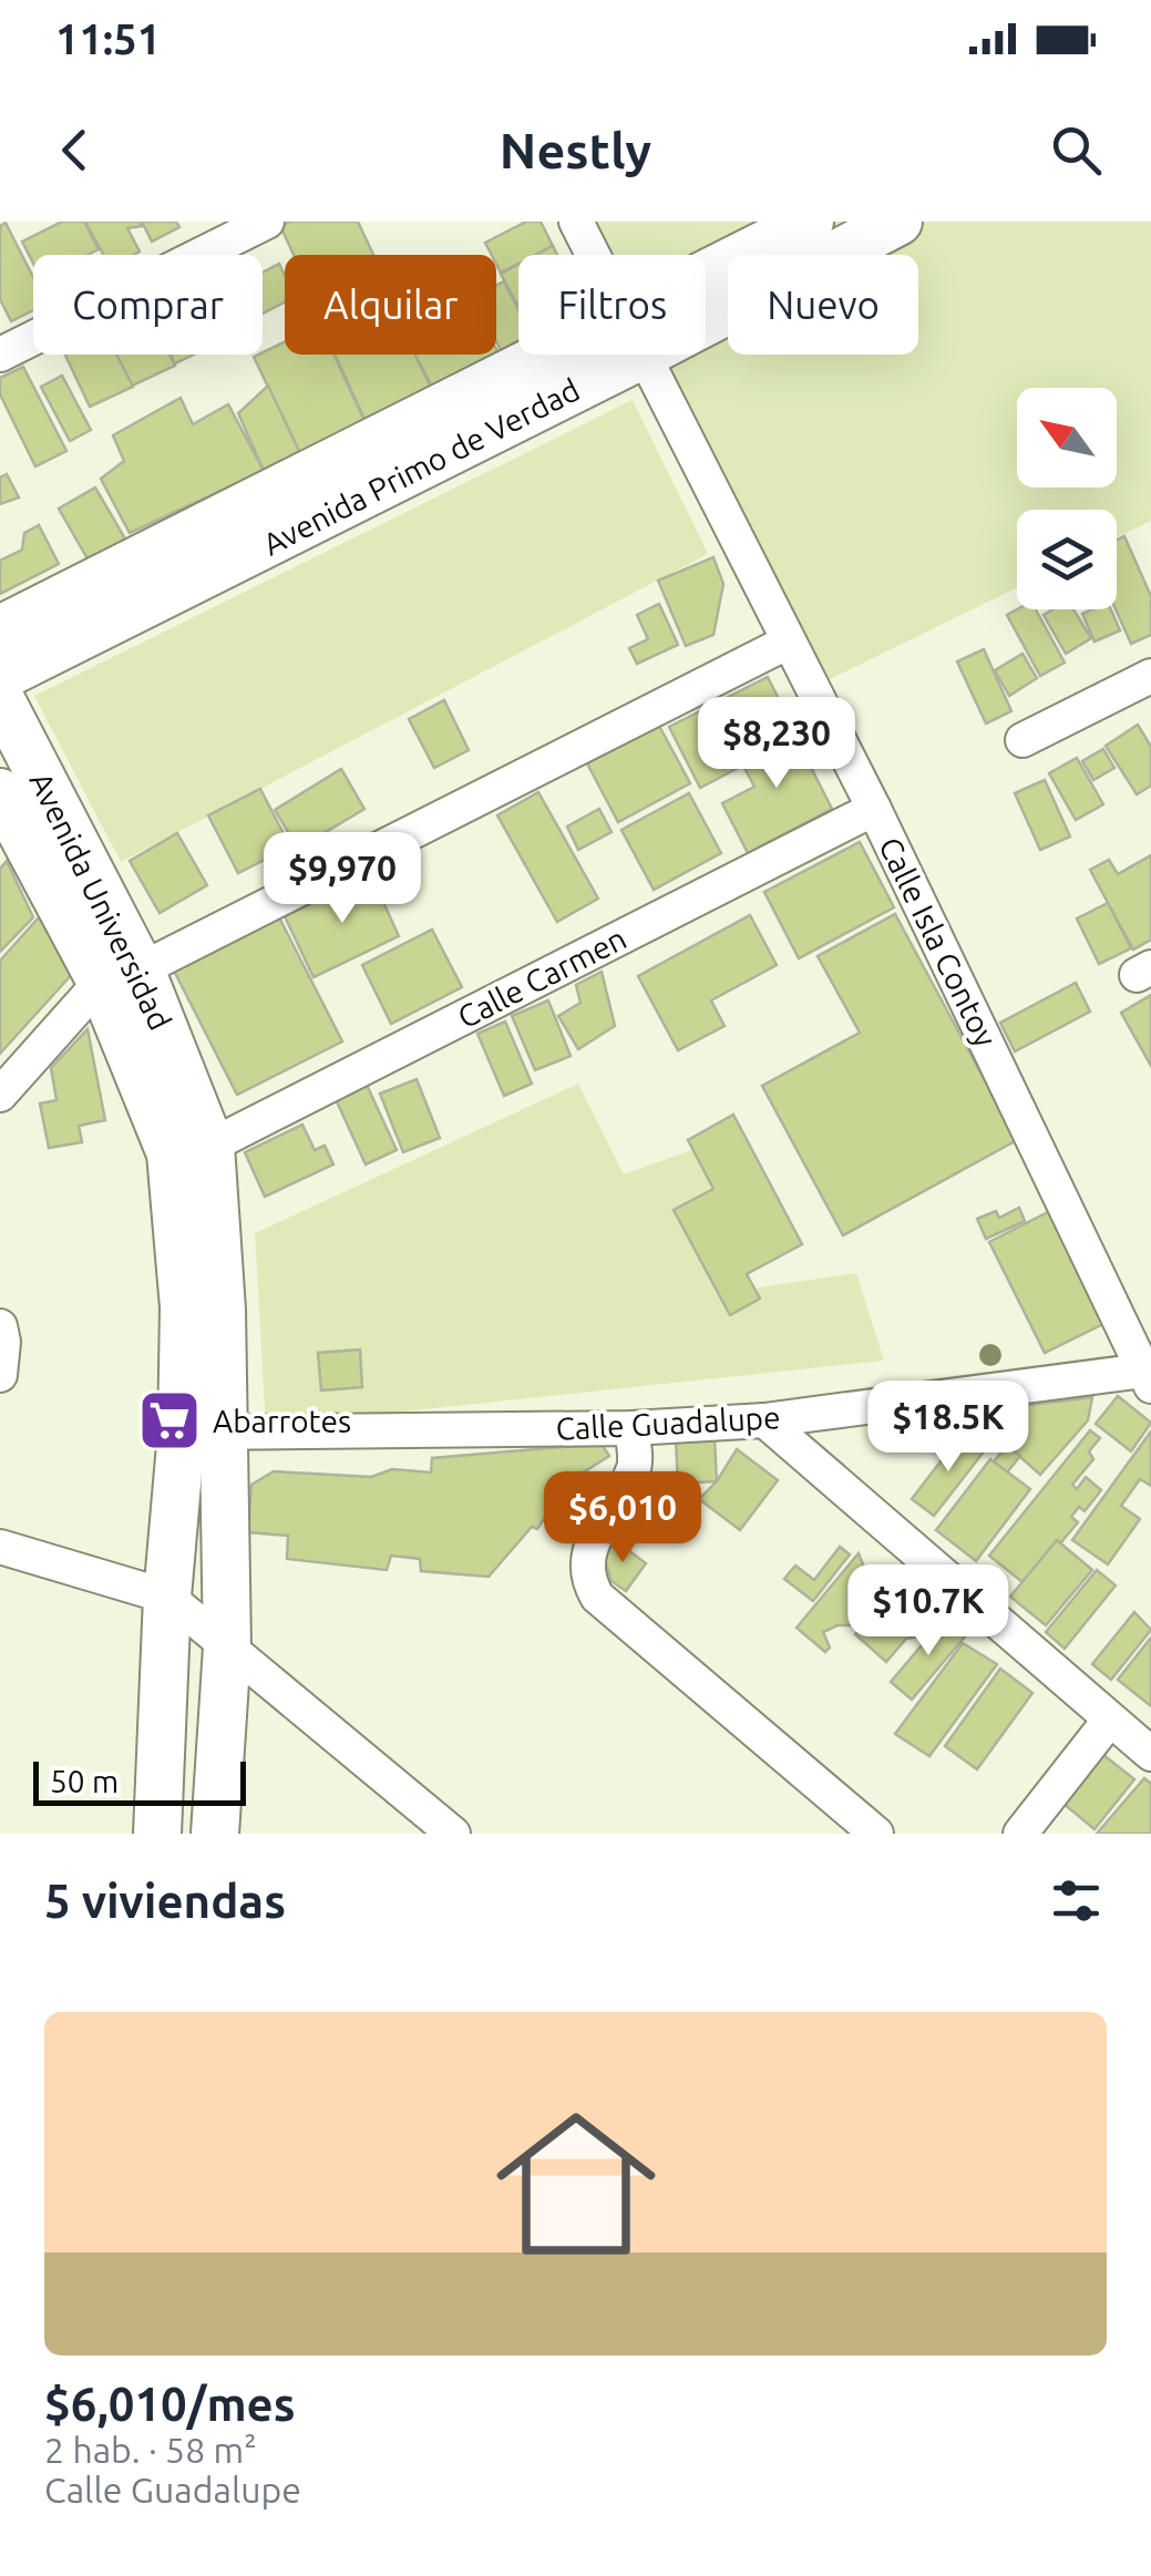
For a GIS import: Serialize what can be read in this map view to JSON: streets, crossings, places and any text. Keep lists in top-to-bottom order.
{
  "streets": {
    "main road": ["Avenida Primo de Verdad", "Avenida Universidad"],
    "street": ["Calle Isla Contoy", "Calle Carmen", "Calle Guadalupe"]
  },
  "crossings": [
    ["Avenida Universidad", "Calle Carmen"],
    ["Avenida Universidad", "Calle Guadalupe"],
    ["Calle Isla Contoy", "Calle Carmen"],
    ["Calle Isla Contoy", "Calle Guadalupe"]
  ],
  "places": {
    "supermarket": ["Abarrotes"]
  },
  "scale_bar": "50 m",
  "north": "top left",
  "page": {
    "status": "11:51",
    "header": "Nestly",
    "chip": [
      "Comprar",
      "Alquilar",
      "Filtros",
      "Nuevo"
    ],
    "price": [
      "$8,230",
      "$9,970",
      "$18.5K",
      "$6,010",
      "$10.7K"
    ],
    "scale": "50 m",
    "heading": "5 viviendas",
    "list": [
      {
        "name": "$6,010/mes",
        "note": "2 hab. · 58 m² · Calle Guadalupe"
      }
    ]
  }
}
